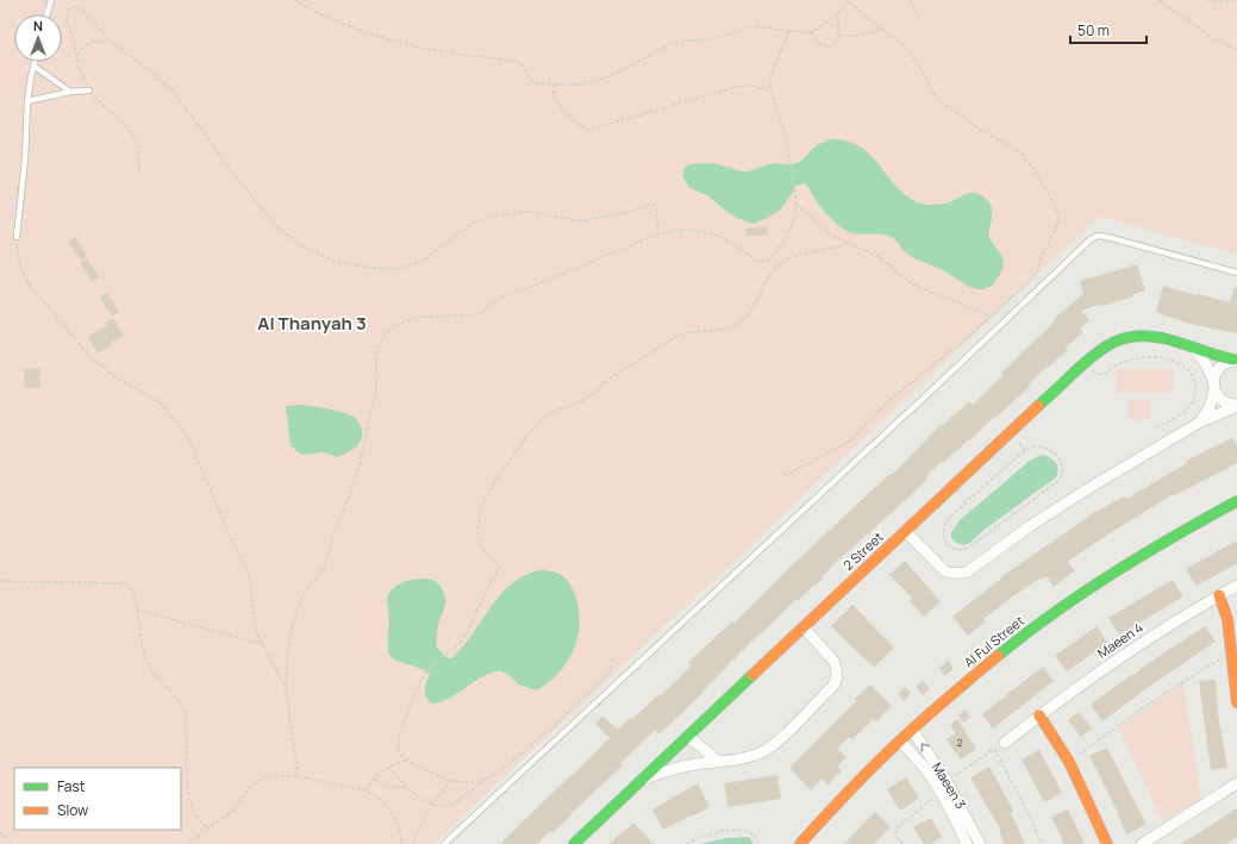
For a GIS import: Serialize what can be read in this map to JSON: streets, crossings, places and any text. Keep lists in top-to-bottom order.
{
  "streets": {
    "street": [
      "2 Street",
      "Maeen 4",
      "Al Ful Street",
      "Maeen 3"
    ]
  },
  "crossings": [
    ["Al Ful Street", "Maeen 3"]
  ],
  "districts": ["Al Thanyah 3"],
  "house_numbers": ["2"],
  "legend": ["Fast", "Slow"],
  "scale_bar": "50 m",
  "north": "top"
}
